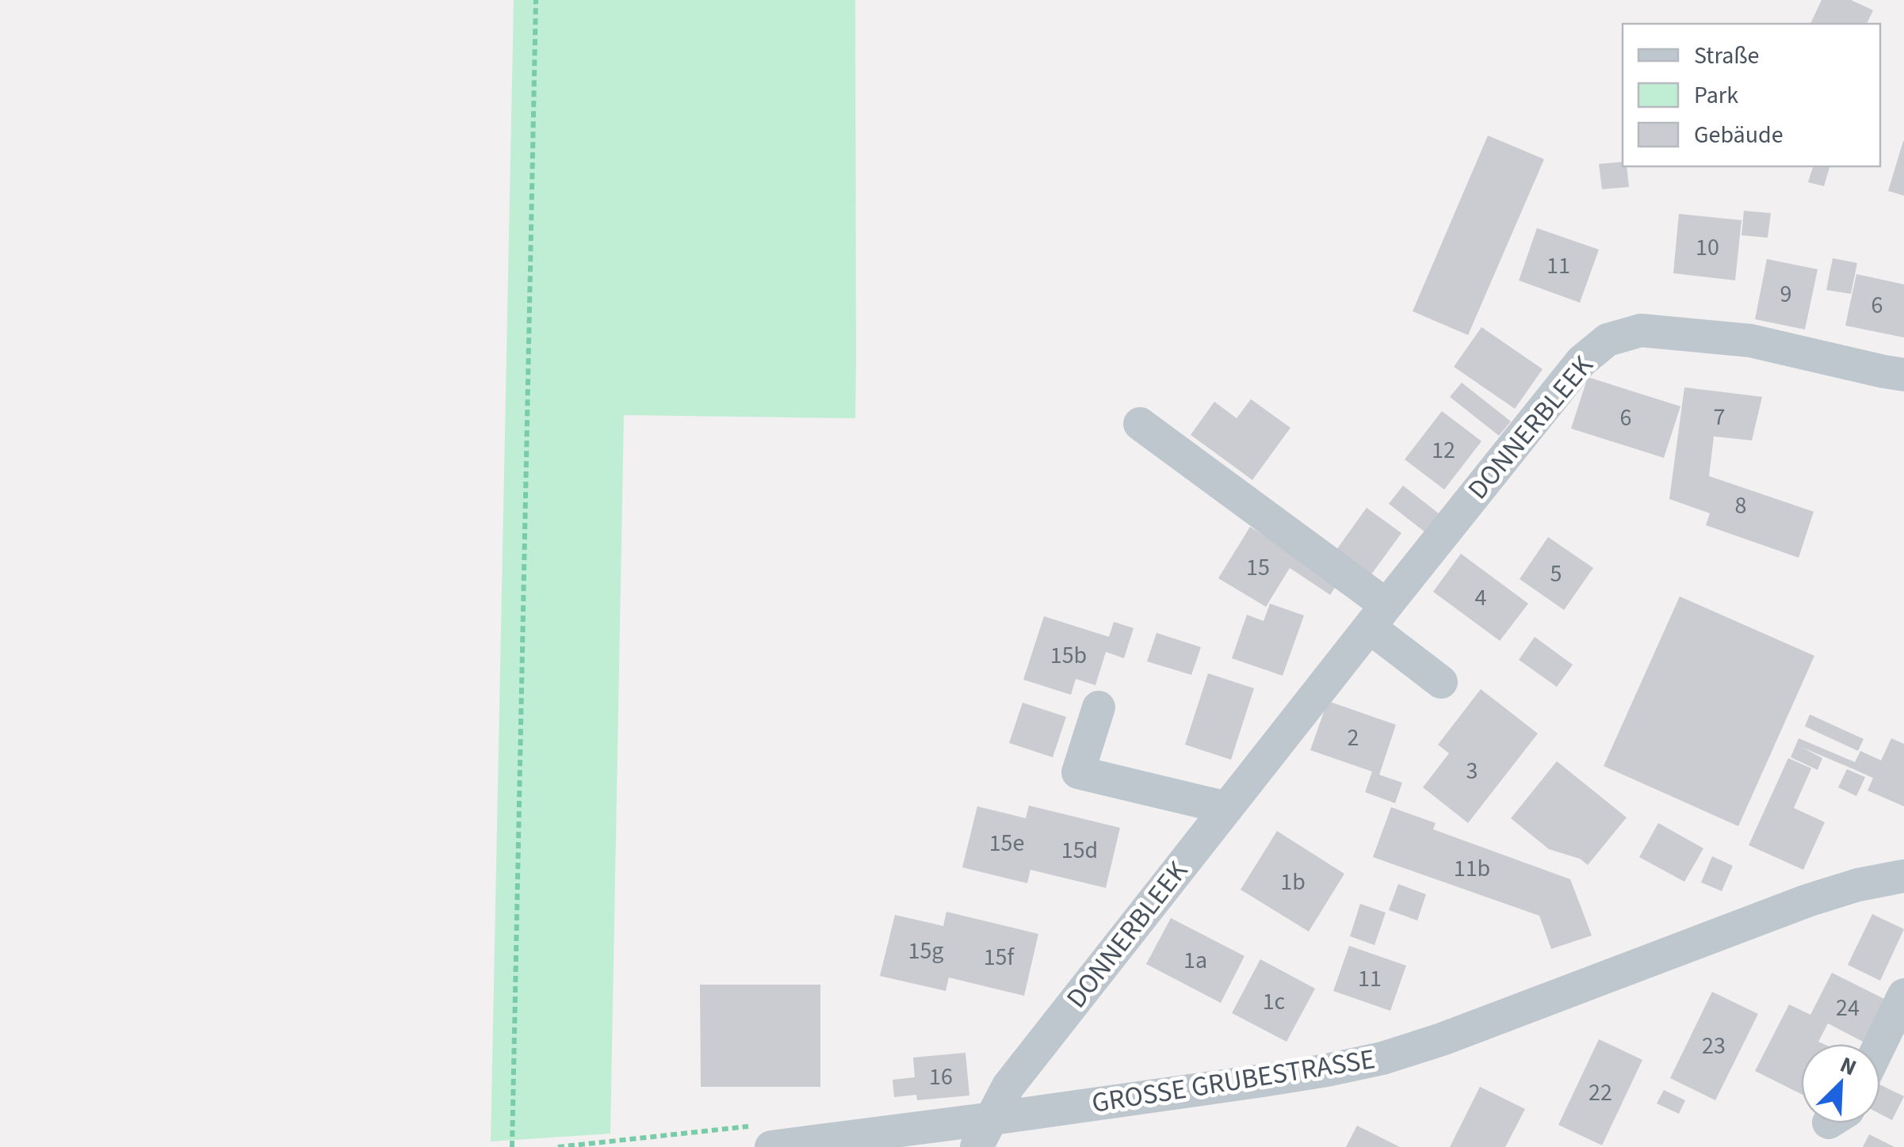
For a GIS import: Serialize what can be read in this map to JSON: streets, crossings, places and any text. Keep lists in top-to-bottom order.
{
  "streets": {
    "street": ["DONNERBLEEK", "GROSSE GRUBESTRASSE"]
  },
  "crossings": [
    ["DONNERBLEEK", "GROSSE GRUBESTRASSE"]
  ],
  "house_numbers": [
    "10",
    "11",
    "9",
    "6",
    "7",
    "6",
    "12",
    "8",
    "15",
    "5",
    "4",
    "15b",
    "2",
    "3",
    "15e",
    "15d",
    "11b",
    "1b",
    "15g",
    "15f",
    "1a",
    "11",
    "1c",
    "24",
    "23",
    "16",
    "22"
  ],
  "legend": ["Straße", "Park", "Gebäude"],
  "north": "top right"
}
